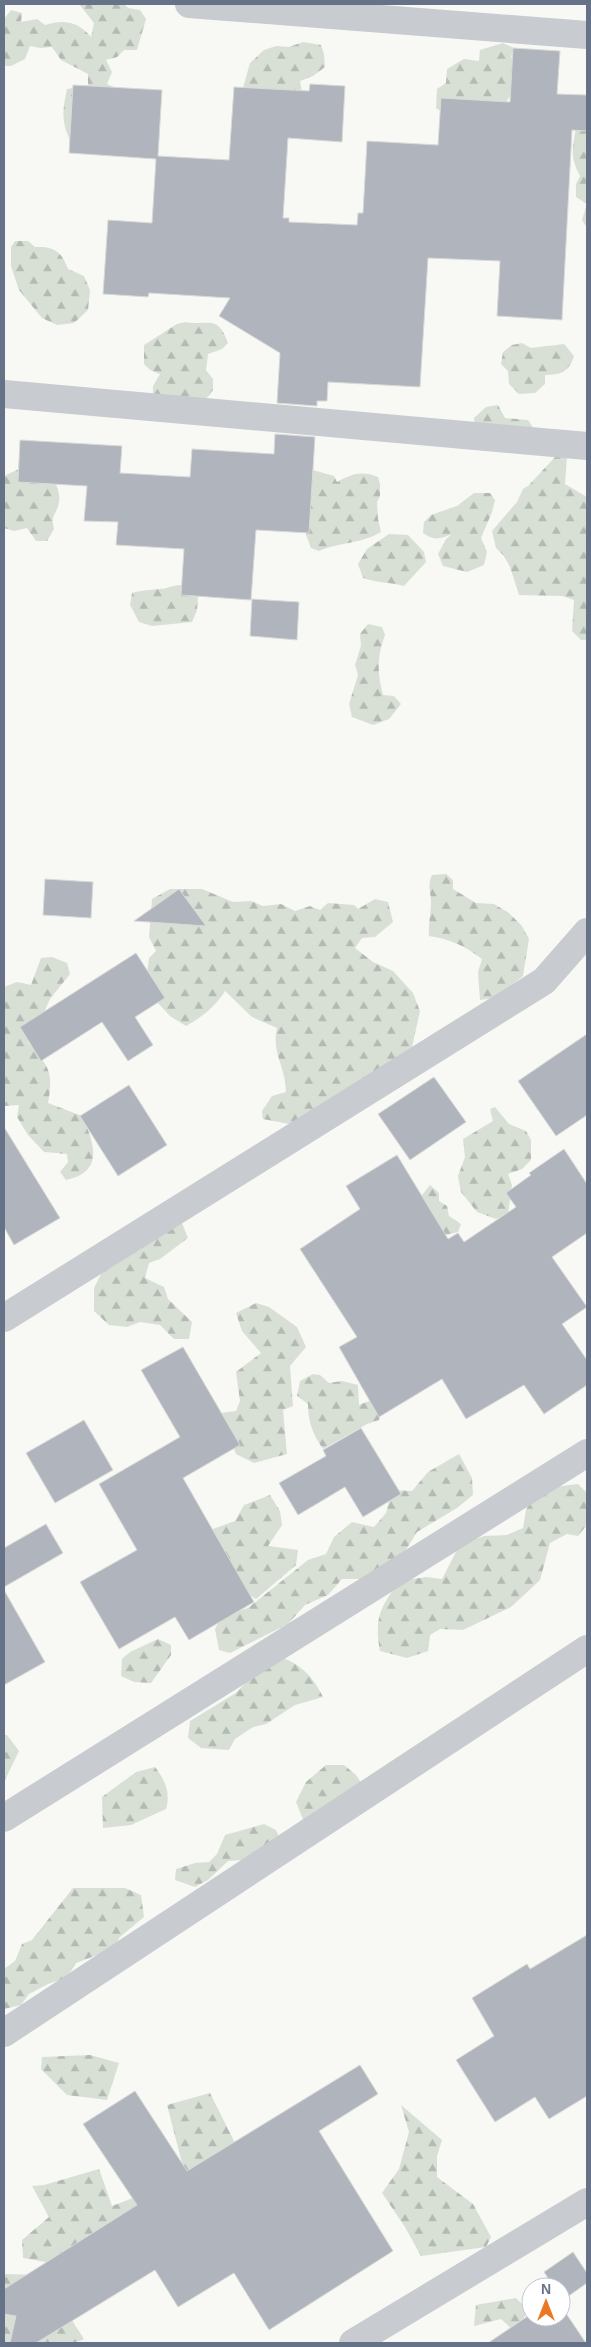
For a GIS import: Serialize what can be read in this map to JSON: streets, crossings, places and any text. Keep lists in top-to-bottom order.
{
  "north": "top"
}
